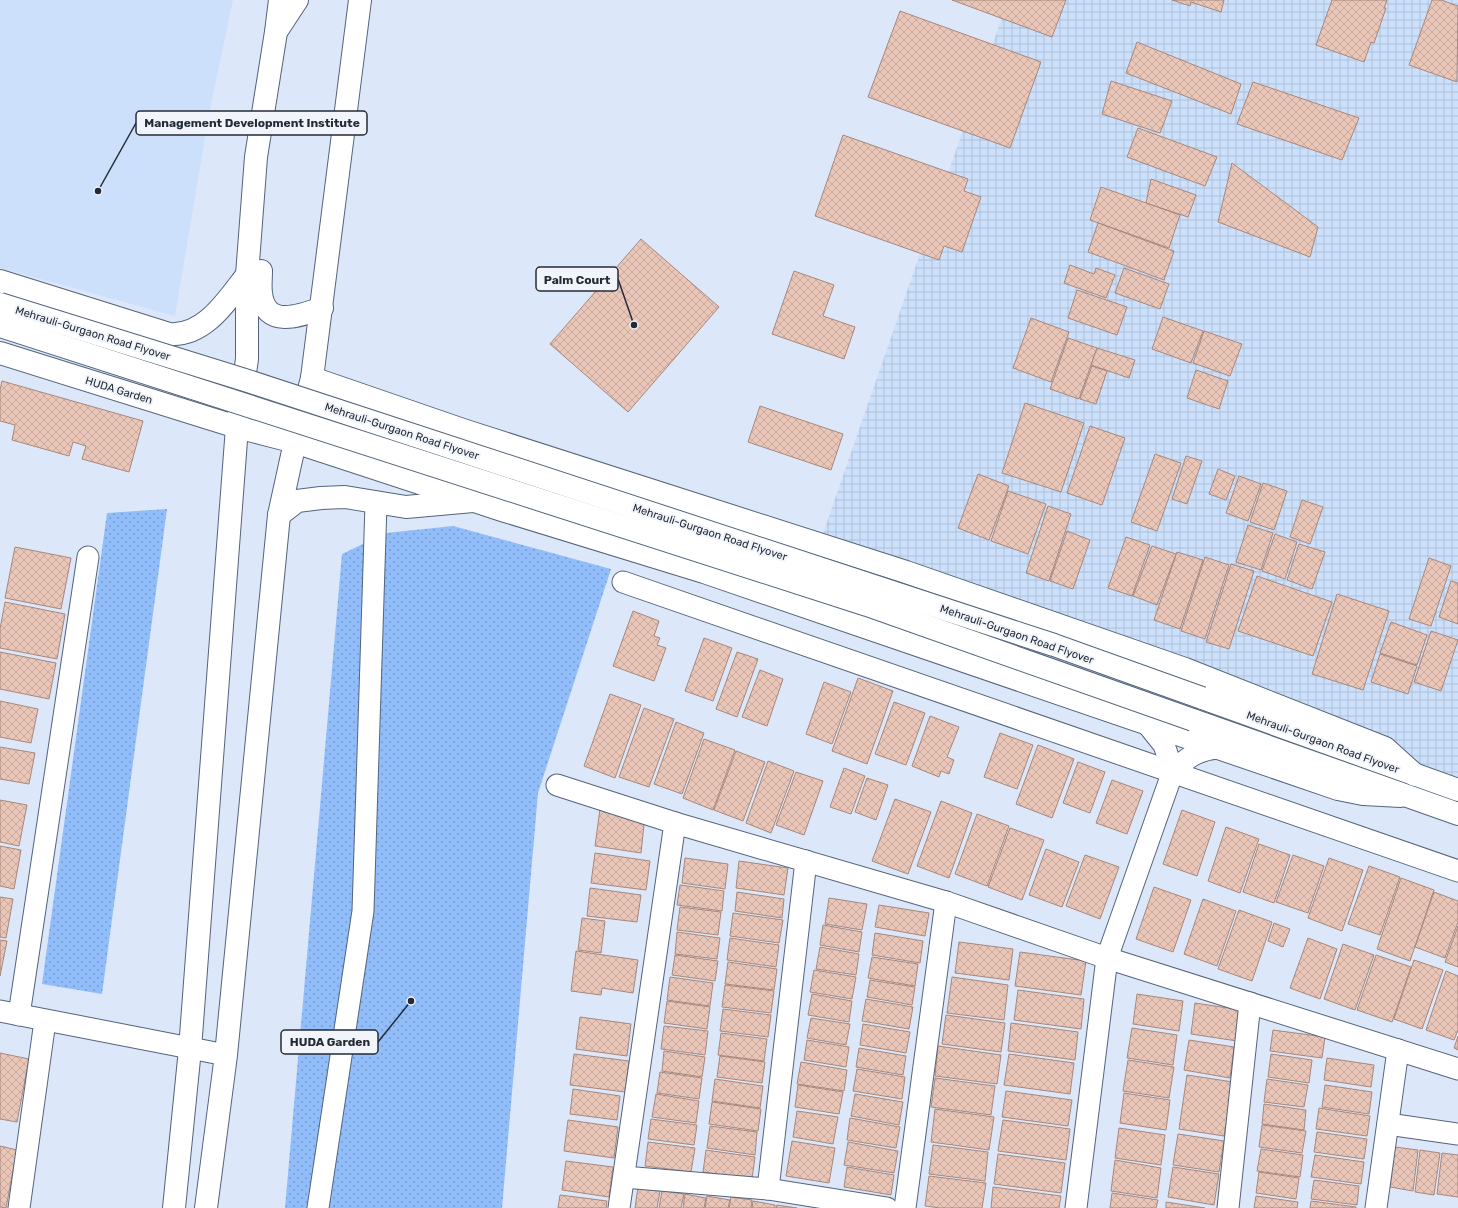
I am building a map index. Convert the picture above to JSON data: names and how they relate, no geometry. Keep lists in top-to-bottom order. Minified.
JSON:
{"streets":{"main road":["Mehrauli-Gurgaon Road Flyover","HUDA Garden"]},"crossings":[["Mehrauli-Gurgaon Road Flyover","HUDA Garden"]],"places":["Management Development Institute","Palm Court","HUDA Garden"]}
